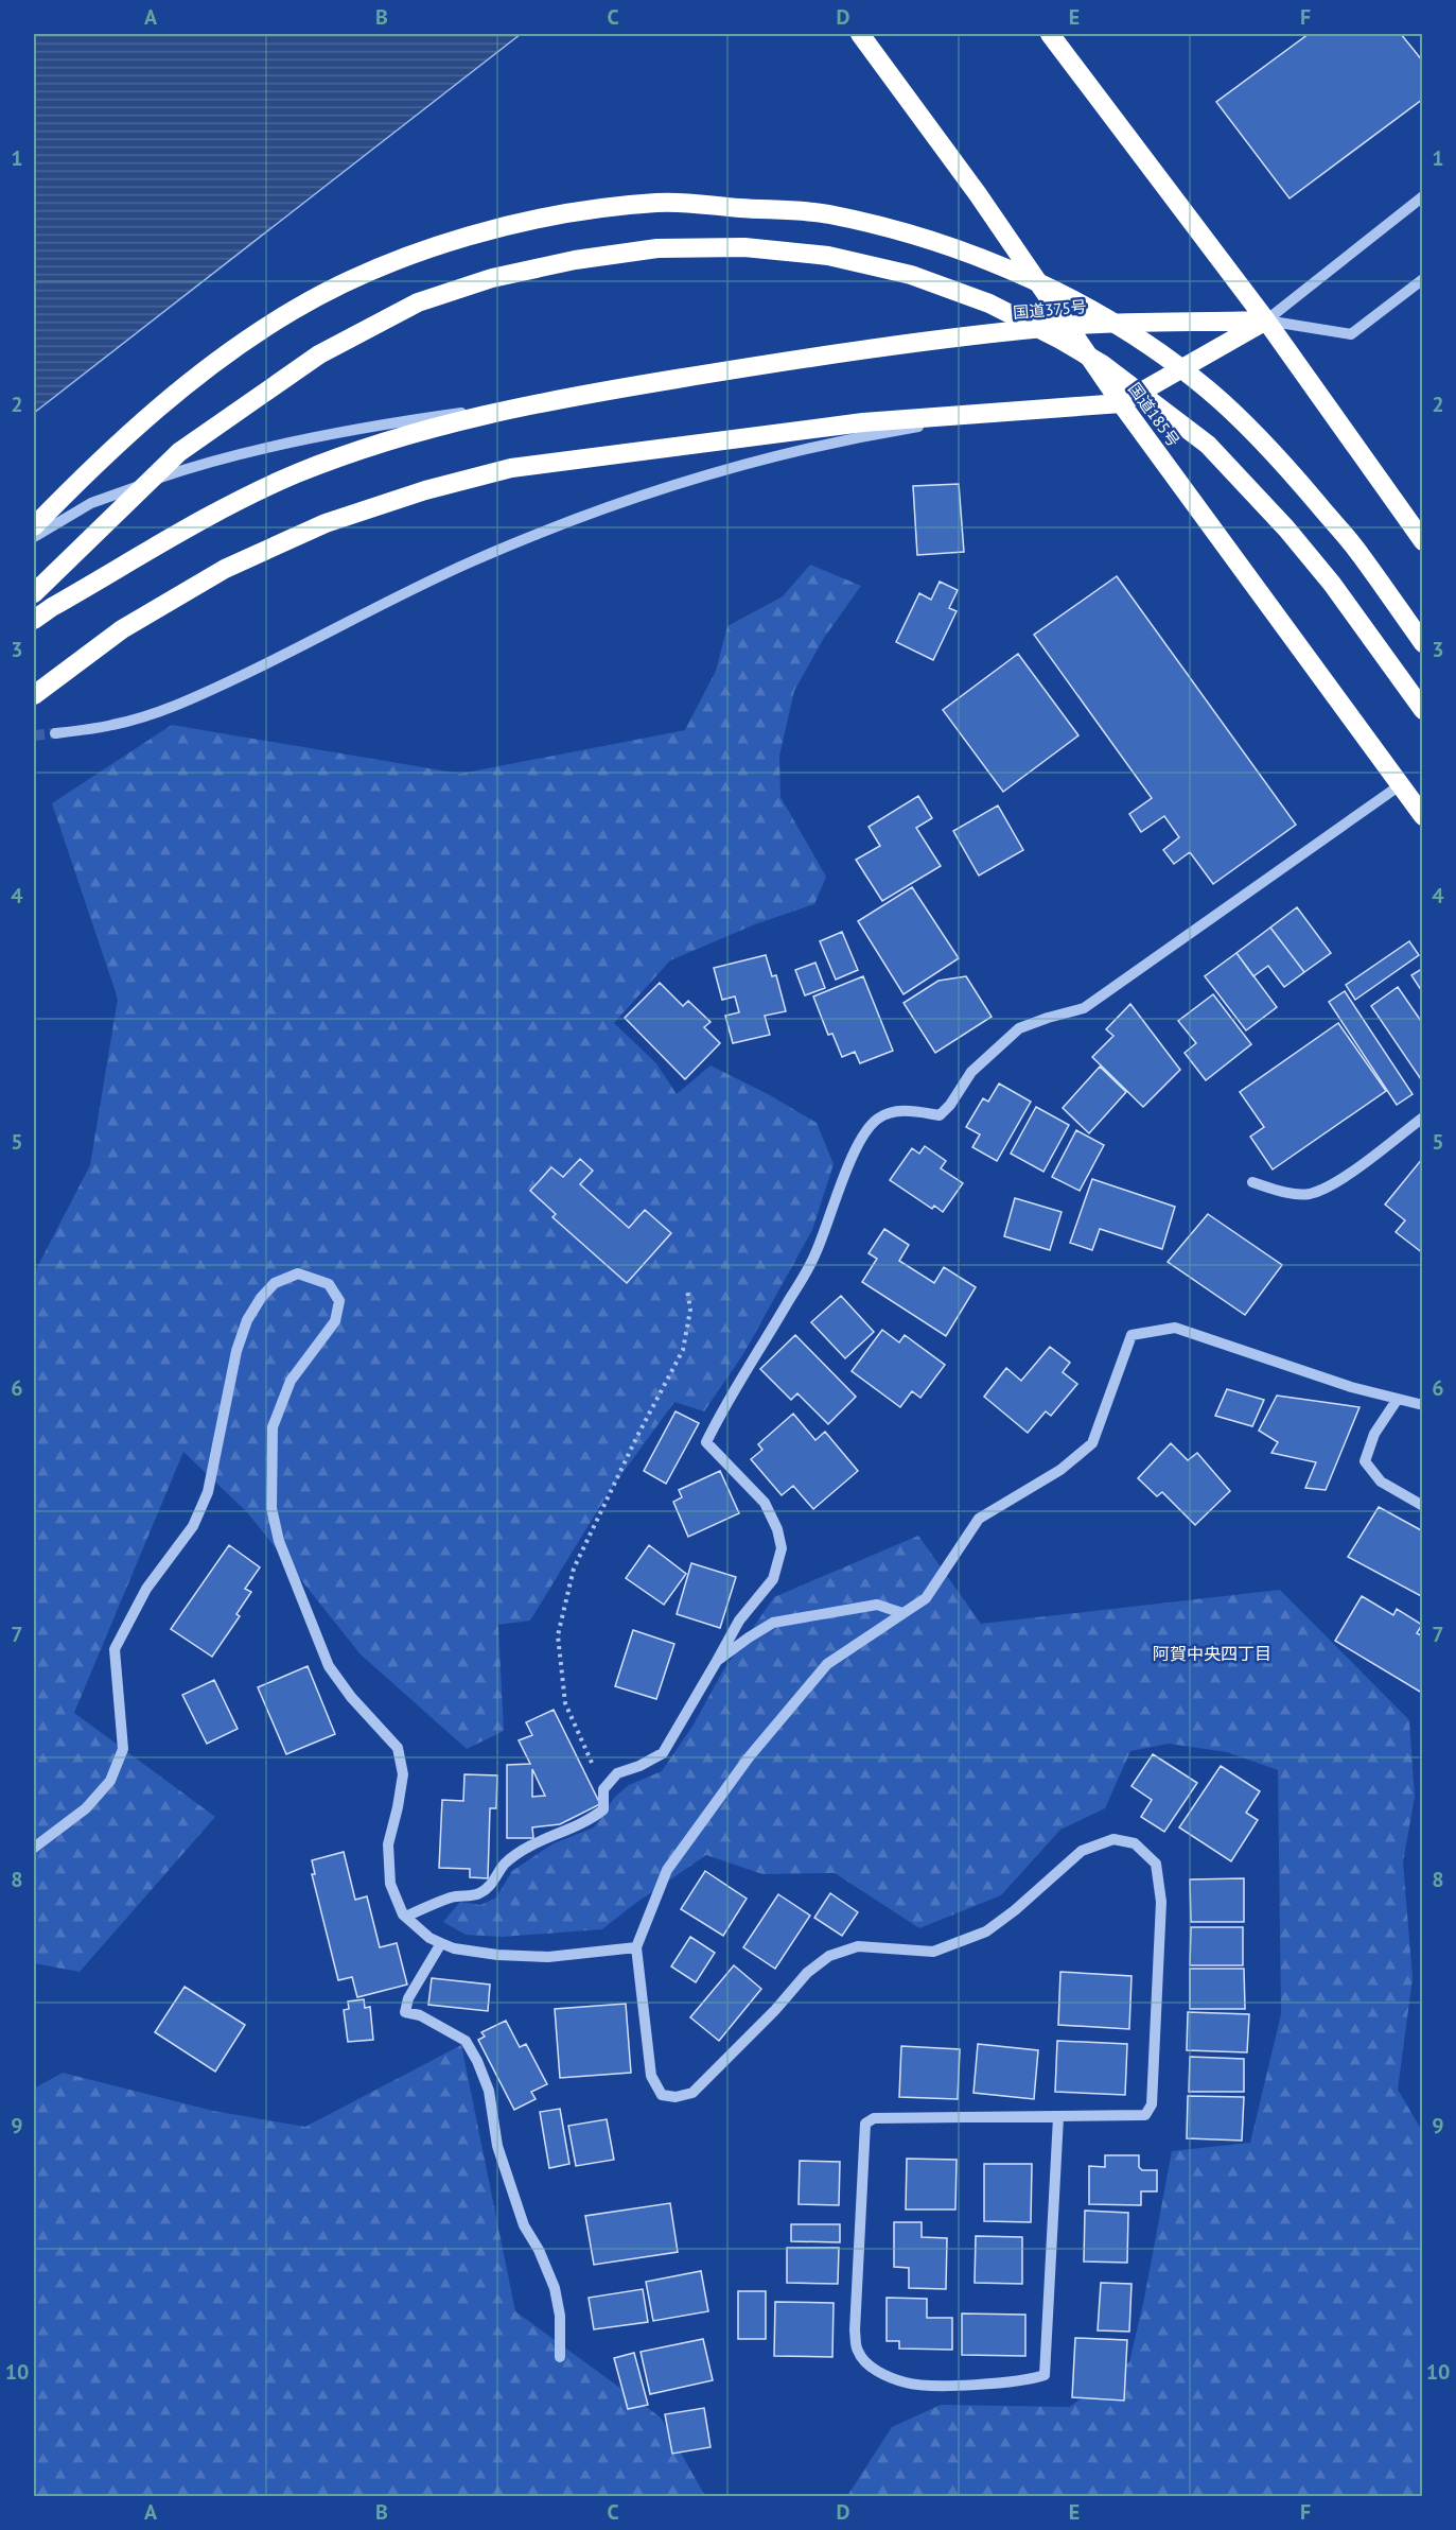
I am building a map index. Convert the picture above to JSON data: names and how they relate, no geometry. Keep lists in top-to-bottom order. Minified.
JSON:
{"streets":{"highway":["国道375号","国道185号"]},"crossings":[["国道375号","国道185号"]],"districts":["阿賀中央四丁目"],"grid":{"columns":["A","B","C","D","E","F"],"rows":["1","2","3","4","5","6","7","8","9","10"]}}
